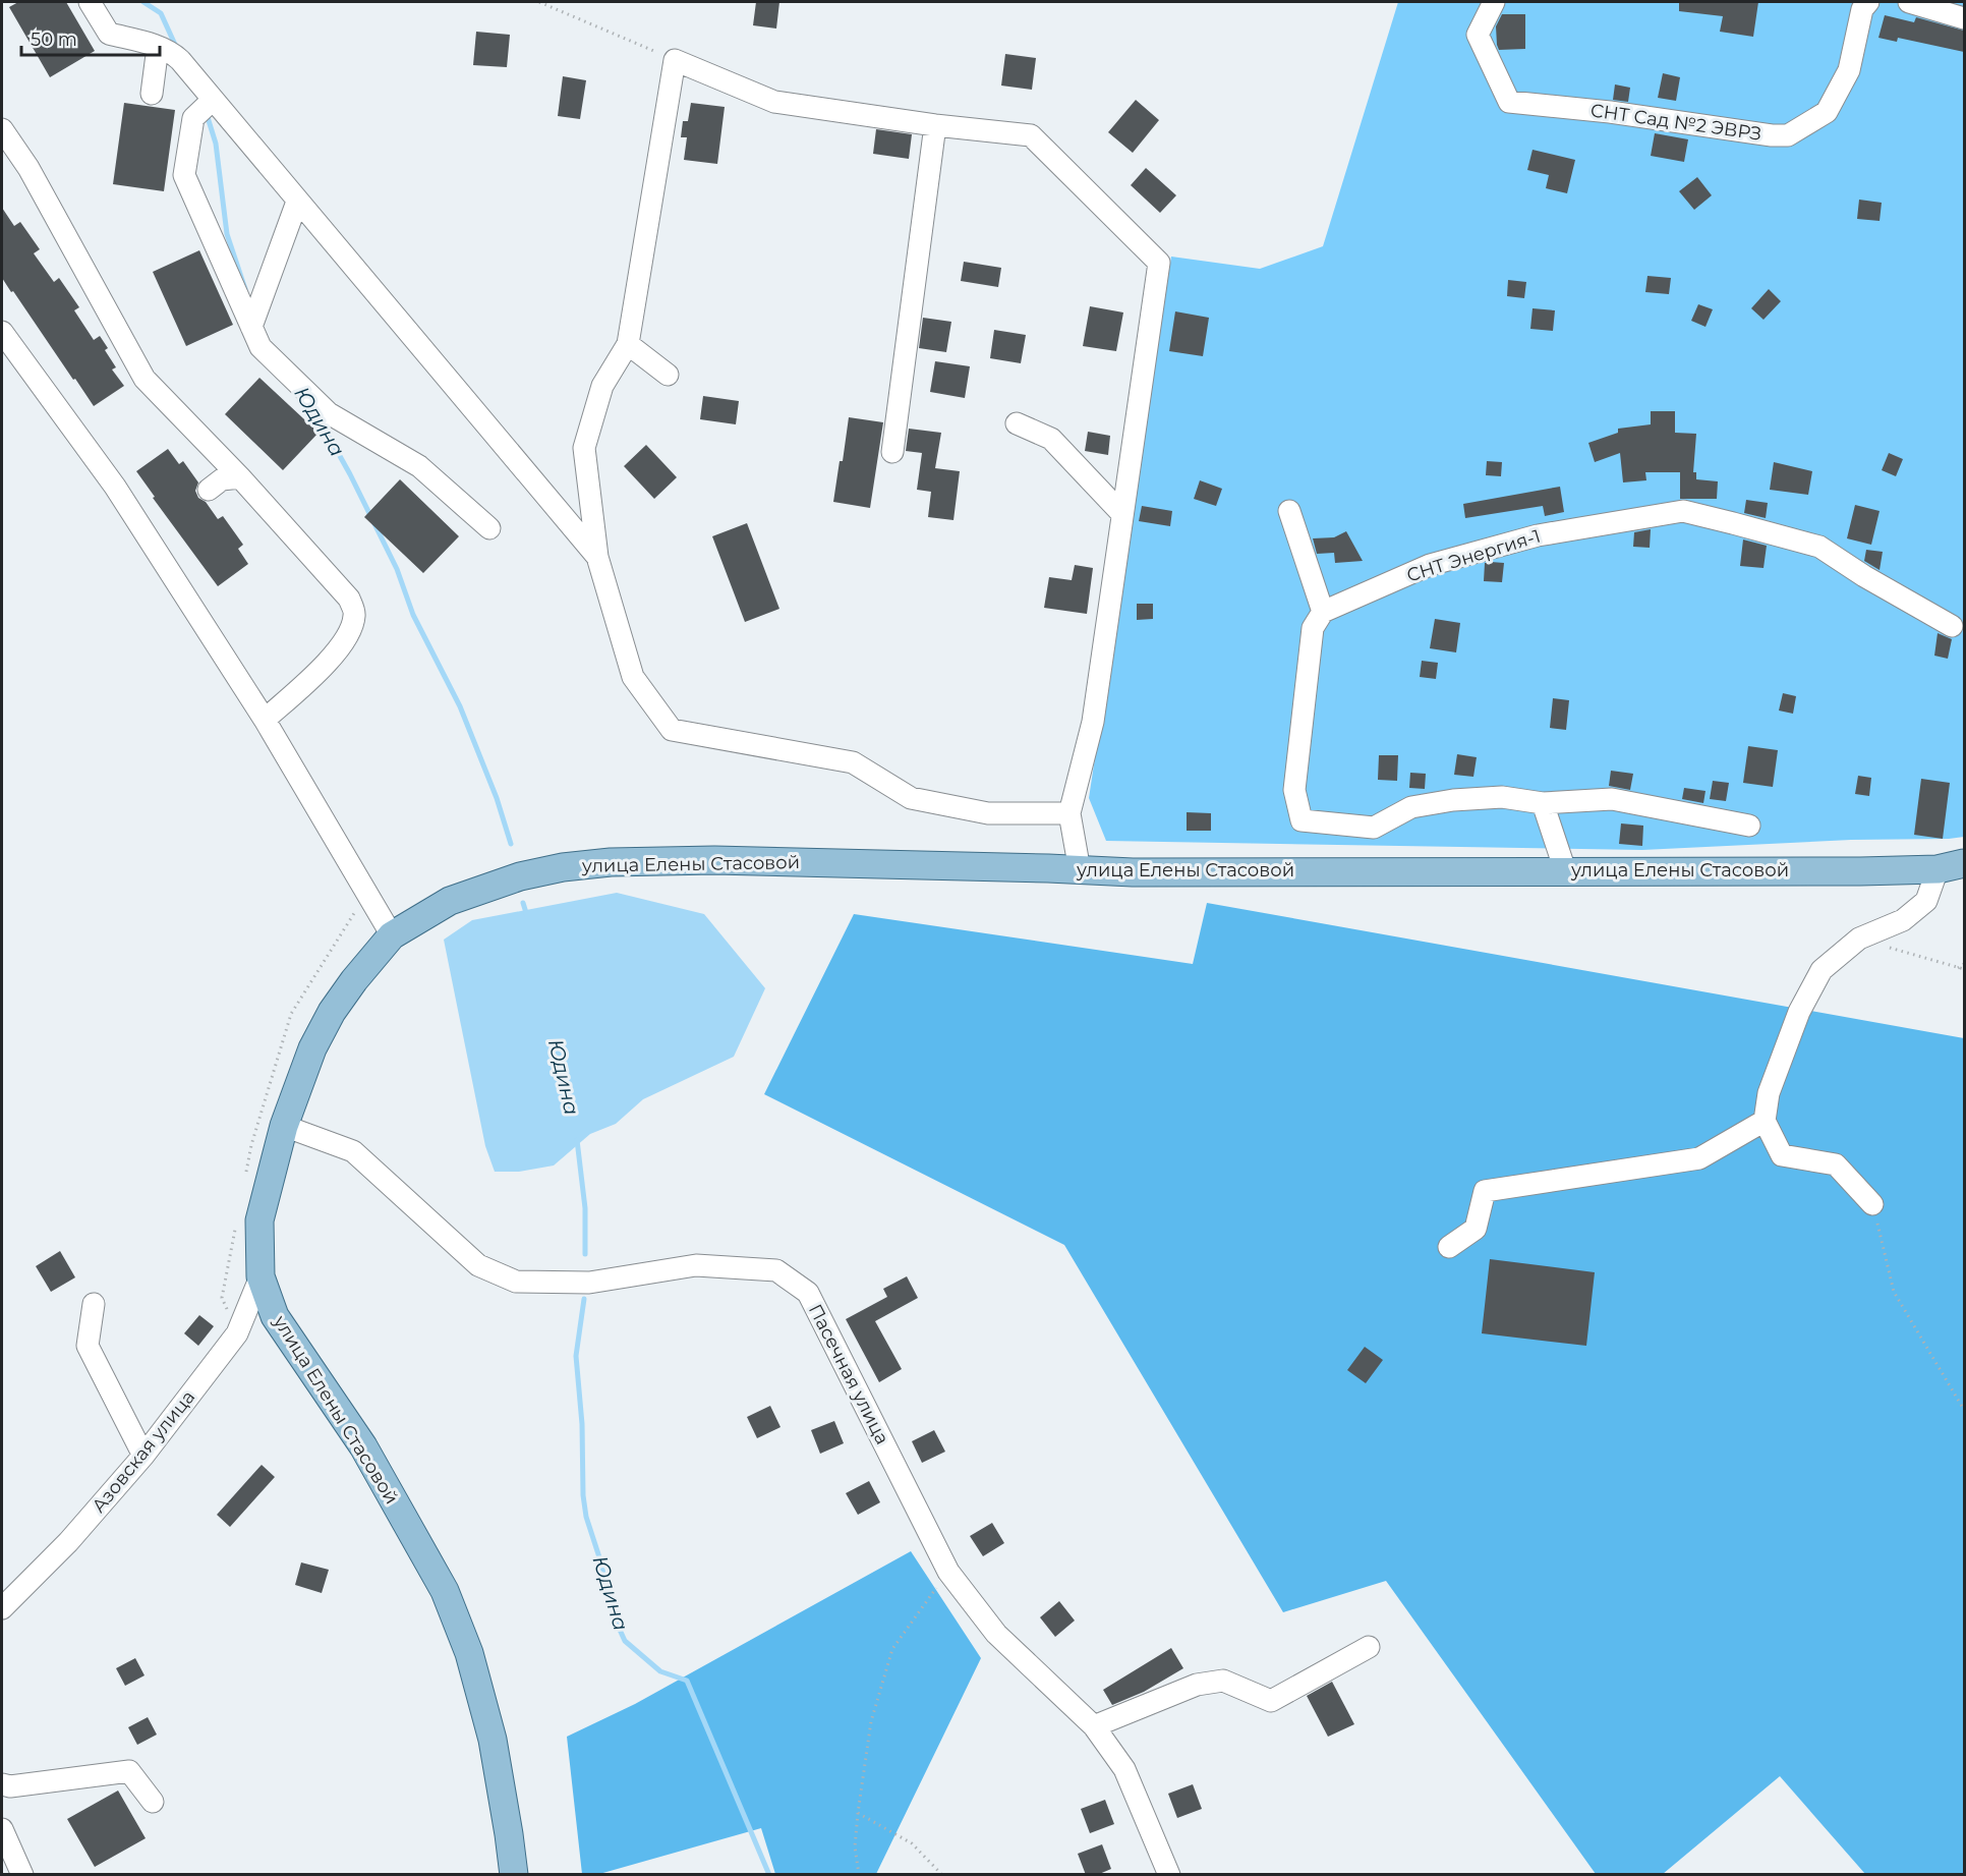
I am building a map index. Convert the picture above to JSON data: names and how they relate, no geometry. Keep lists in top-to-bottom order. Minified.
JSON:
{"streets":{"main road":["улица Елены Стасовой"],"street":["СНТ Сад №2 ЭВРЗ","СНТ Энергия-1","Пасечная улица","Азовская улица"]},"crossings":[["улица Елены Стасовой","Пасечная улица"],["улица Елены Стасовой","Азовская улица"]],"water":["Юдина"],"scale_bar":"50 m"}
